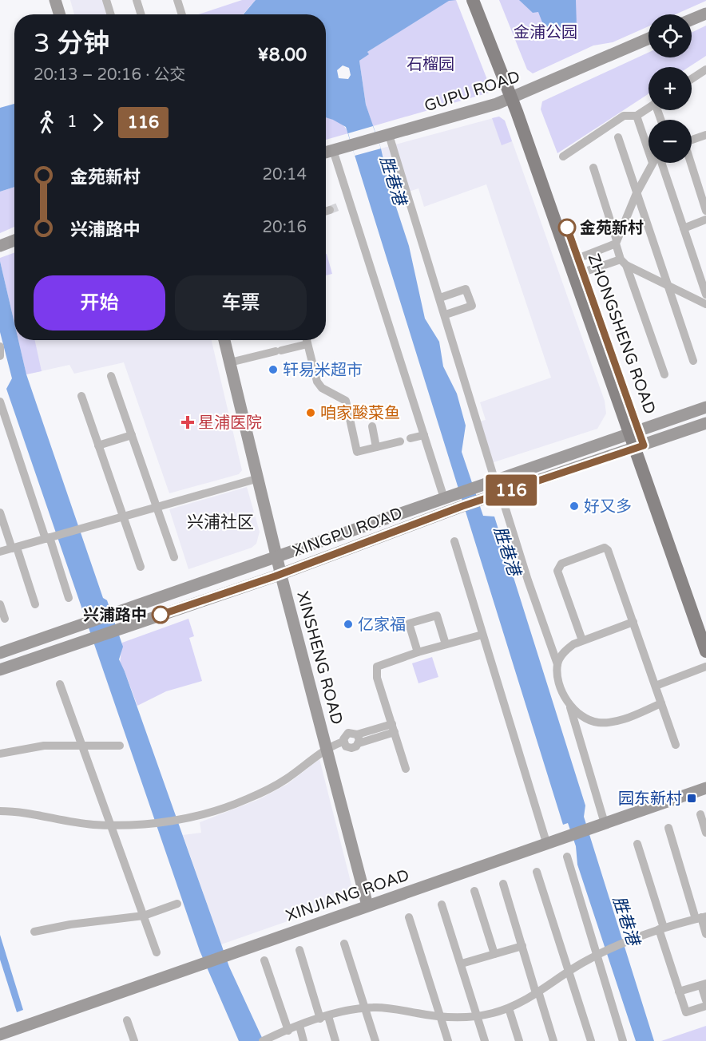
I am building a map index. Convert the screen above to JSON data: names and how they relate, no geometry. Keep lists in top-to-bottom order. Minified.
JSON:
{"streets":{"main road":["ZHONGSHENG ROAD"],"street":["GUPU ROAD","XINGPU ROAD","XINSHENG ROAD","XINJIANG ROAD"]},"crossings":[["GUPU ROAD","ZHONGSHENG ROAD"],["ZHONGSHENG ROAD","XINGPU ROAD"],["XINGPU ROAD","XINSHENG ROAD"],["XINSHENG ROAD","XINJIANG ROAD"]],"districts":["兴浦社区"],"water":["胜巷港"],"parks":["金浦公园","石榴园"],"places":{"other":["金苑新村","轩易米超市","咱家酸菜鱼","好又多","兴浦路中","亿家福"],"health":["星浦医院"],"transit":["园东新村"]},"lines":["bus line 116"],"page":{"on_map":"116","map_buttons":["+","−"],"heading":["3 分钟","20:13 – 20:16 · 公交","¥8.00"],"legs":["1","116"],"list":[{"name":"金苑新村","value":"20:14"},{"name":"兴浦路中","value":"20:16"}],"buttons":["开始","车票"]}}
